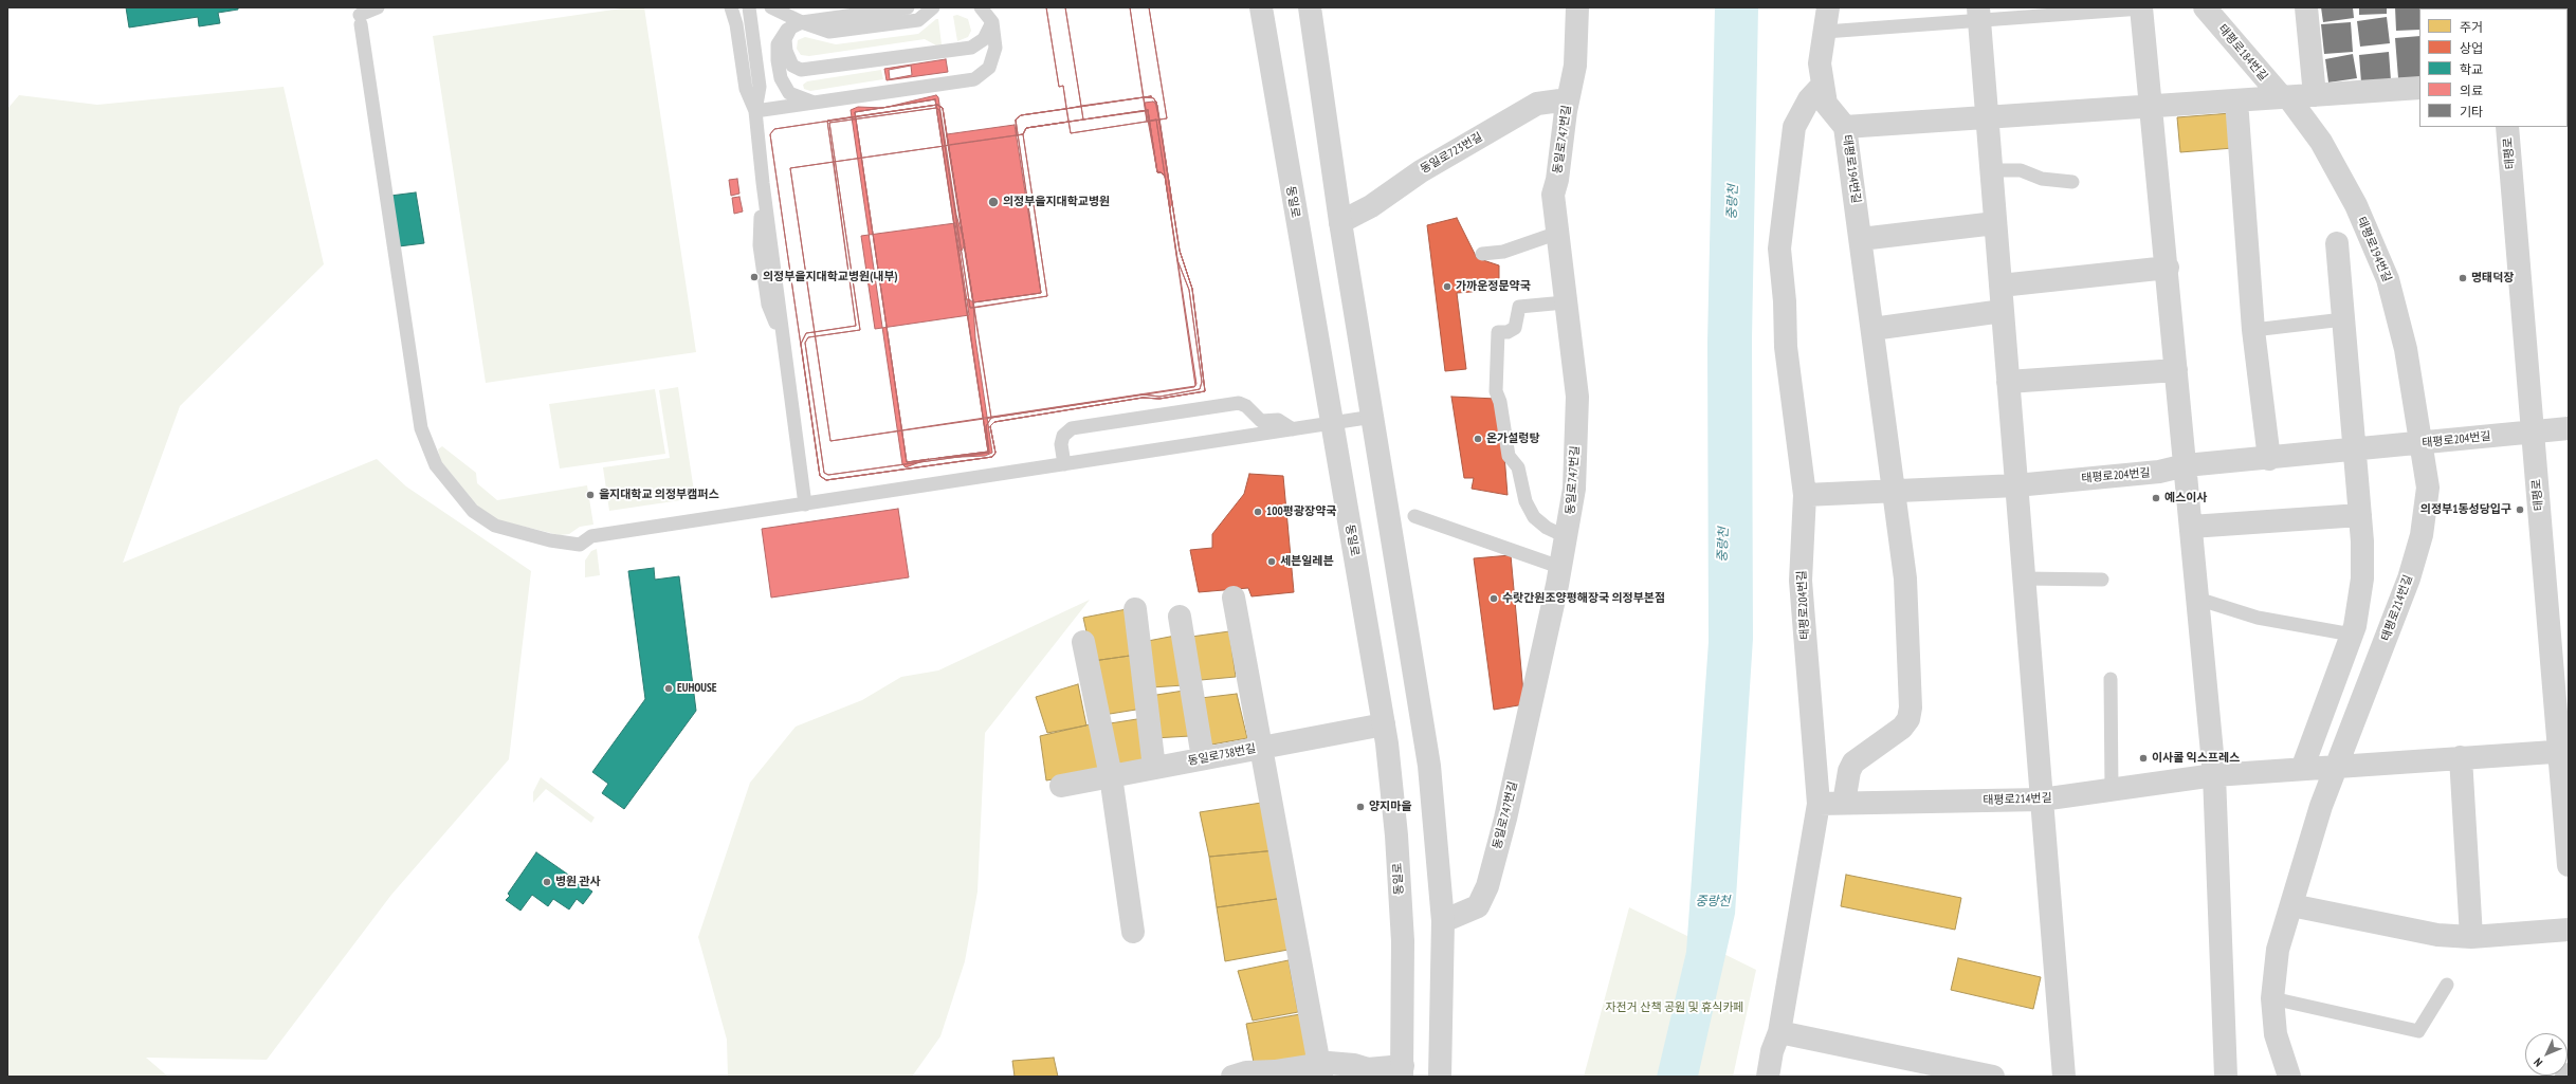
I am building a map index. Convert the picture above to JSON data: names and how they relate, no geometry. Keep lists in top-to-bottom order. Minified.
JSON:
{"streets":{"street":["태평로184번길","동일로747번길","동일로723번길","태평로","태평로194번길","동일로","태평로204번길","태평로214번길","동일로738번길"]},"crossings":[["태평로184번길","태평로194번길"],["동일로747번길","동일로723번길"],["태평로","태평로204번길"],["태평로","태평로214번길"],["태평로194번길","태평로204번길"],["태평로194번길","태평로214번길"],["동일로","동일로738번길"],["태평로204번길","태평로214번길"]],"water":["중랑천"],"parks":["자전거 산책 공원 및 휴식카페"],"places":["의정부을지대학교병원","의정부을지대학교병원(내부)","명태덕장","가까운정문약국","온가설렁탕","을지대학교 의정부캠퍼스","예스이사","의정부1동성당입구","100평광장약국","세븐일레븐","수랏간원조양평해장국 의정부본점","EUHOUSE","이사콜 익스프레스","양지마을","병원 관사"],"legend":["주거","상업","학교","의료","기타"],"north":"bottom left"}
